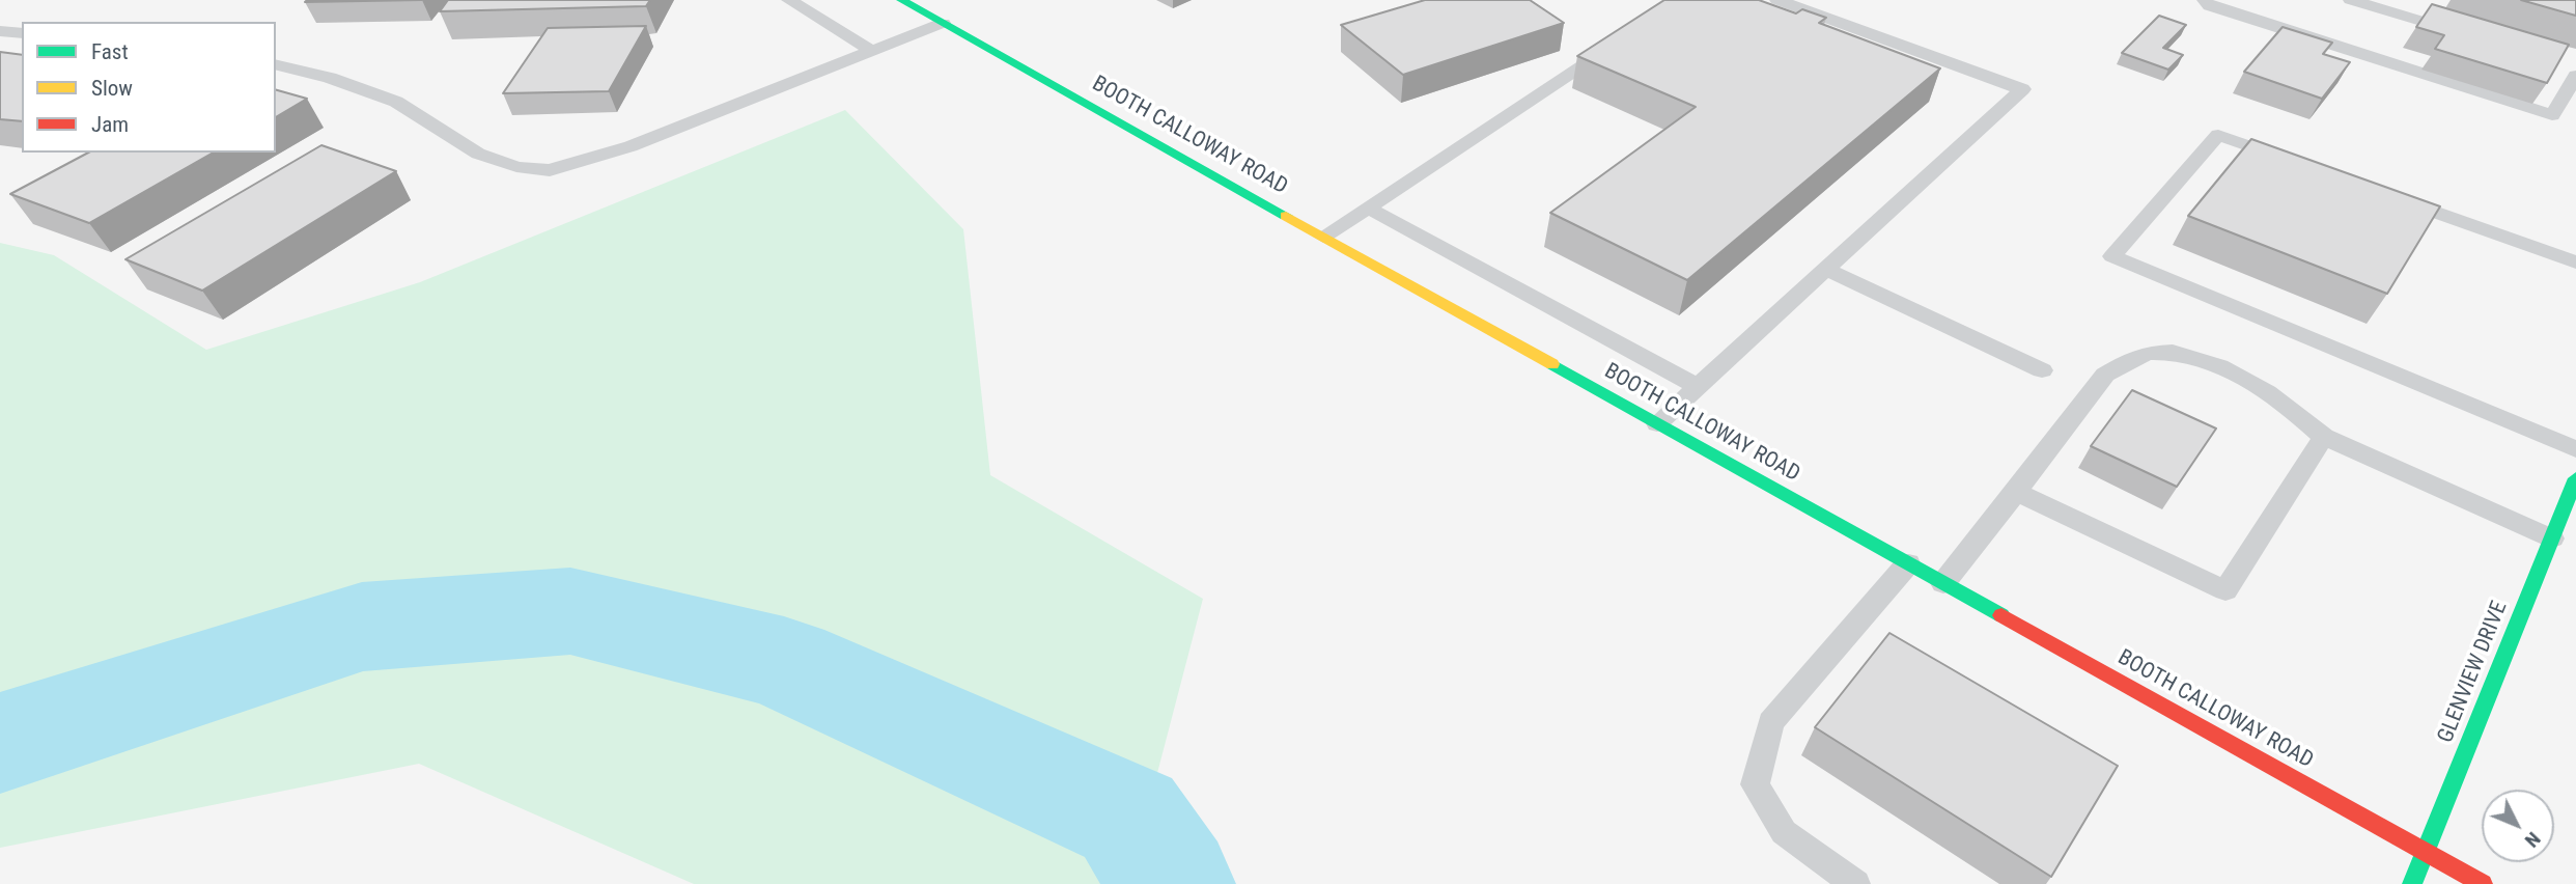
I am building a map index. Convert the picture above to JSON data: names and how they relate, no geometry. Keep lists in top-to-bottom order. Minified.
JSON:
{"streets":{"street":["BOOTH CALLOWAY ROAD","GLENVIEW DRIVE"]},"crossings":[["BOOTH CALLOWAY ROAD","GLENVIEW DRIVE"]],"legend":["Fast","Slow","Jam"],"north":"bottom right"}
